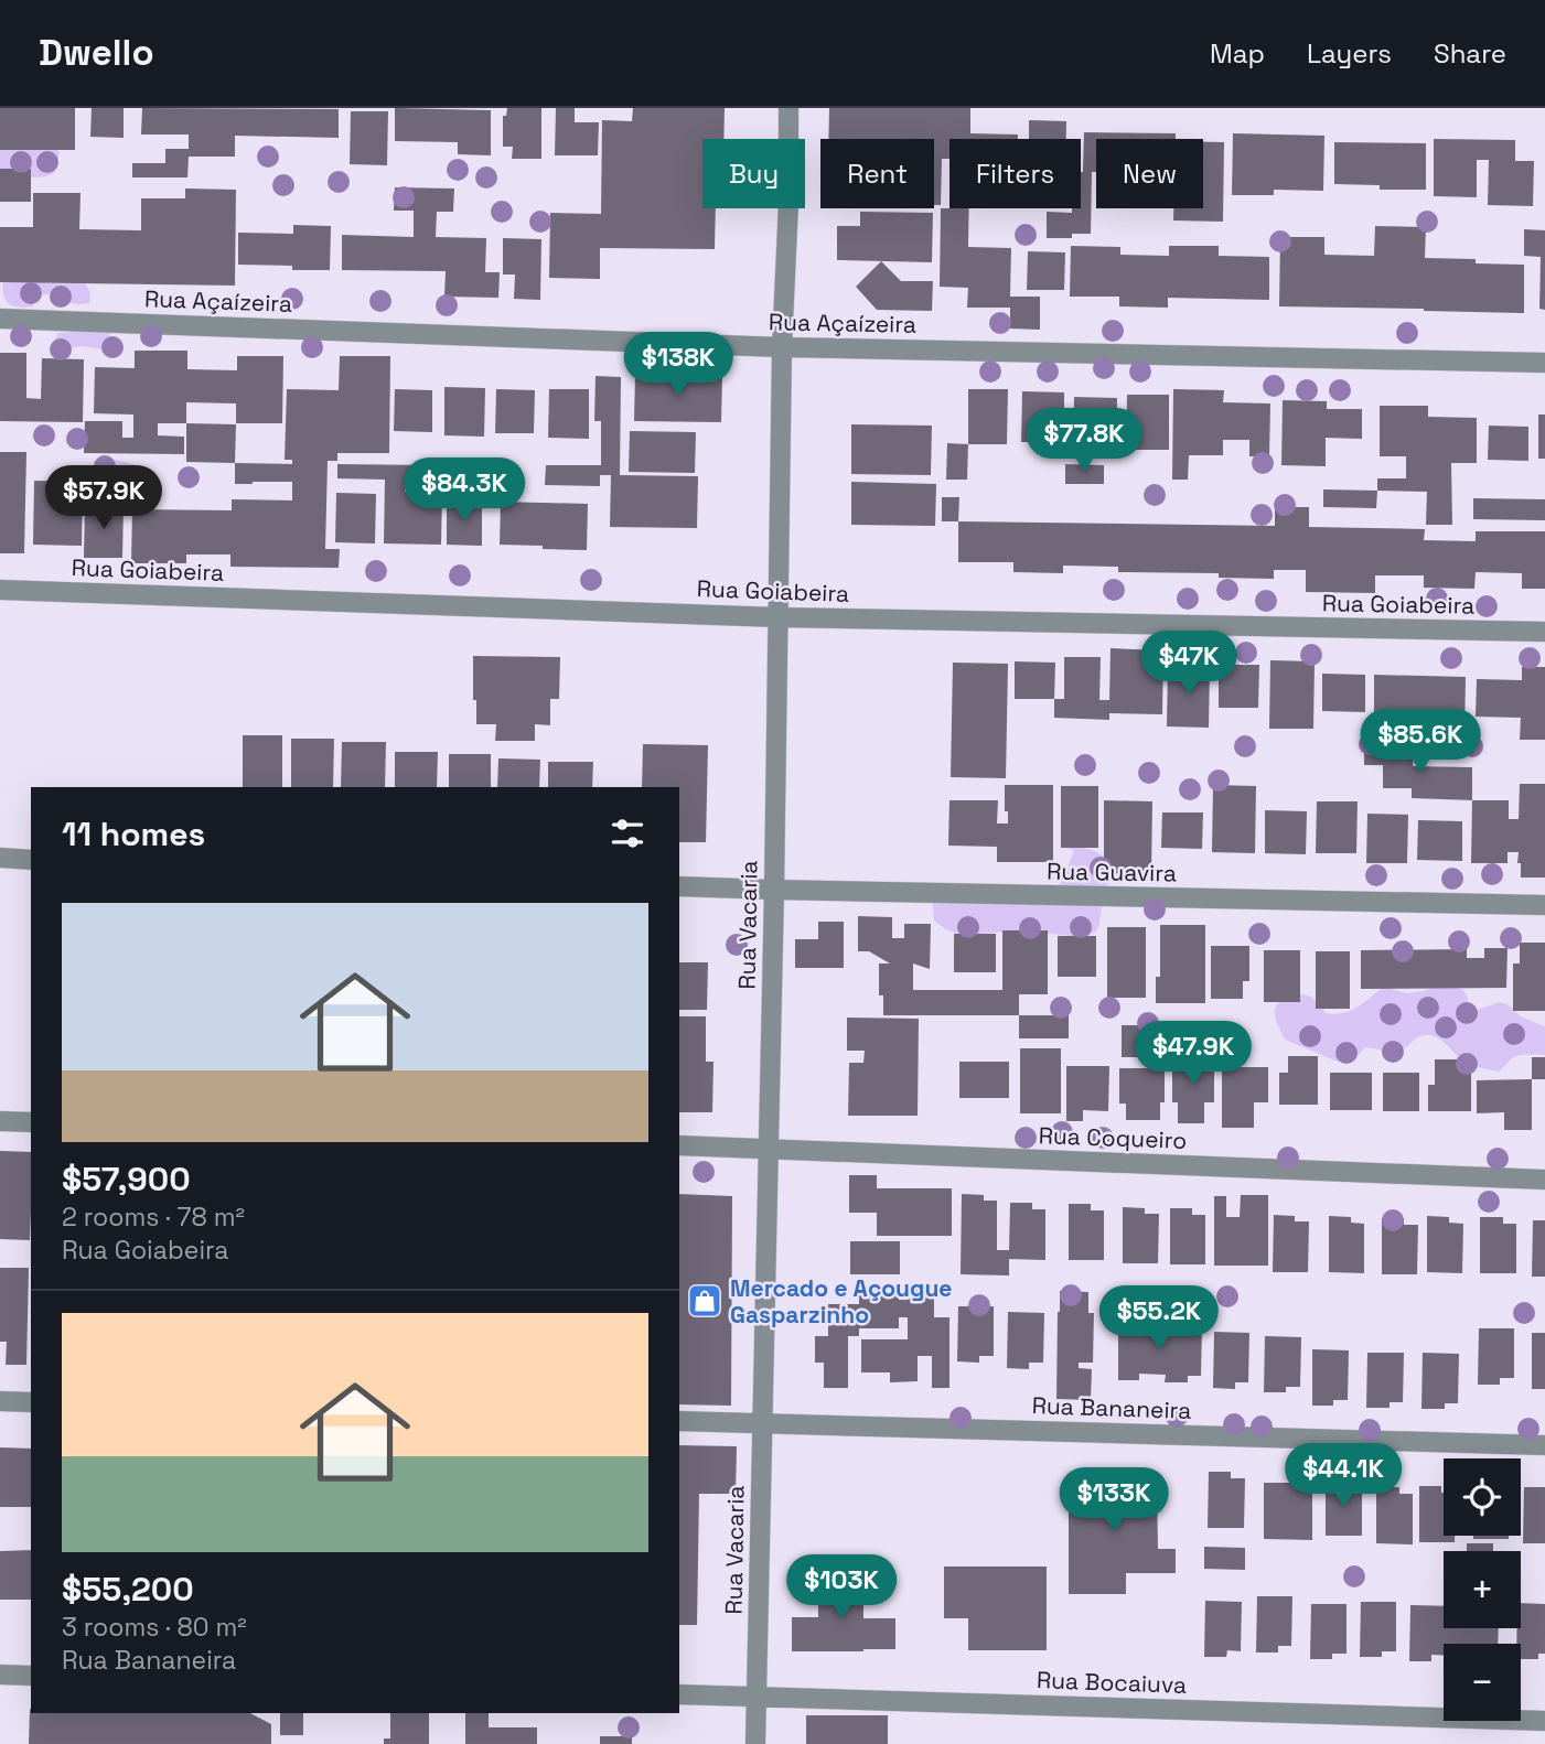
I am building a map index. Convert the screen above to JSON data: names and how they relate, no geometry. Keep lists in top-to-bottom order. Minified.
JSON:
{"streets":{"street":["Rua Açaízeira","Rua Goiabeira","Rua Guavira","Rua Vacaria","Rua Coqueiro","Rua Bananeira","Rua Bocaiuva"]},"crossings":[["Rua Açaízeira","Rua Vacaria"],["Rua Goiabeira","Rua Vacaria"],["Rua Guavira","Rua Vacaria"],["Rua Vacaria","Rua Coqueiro"],["Rua Vacaria","Rua Bananeira"],["Rua Vacaria","Rua Bocaiuva"]],"places":{"shop":["Mercado e Açougue Gasparzinho"]},"page":{"header":"Dwello","nav":["Map","Layers","Share"],"chip":["Buy","Rent","Filters","New"],"price":["$138K","$77.8K","$84.3K","$57.9K","$47K","$85.6K","$47.9K","$55.2K","$44.1K","$133K","$103K"],"heading":"11 homes","list":[{"name":"$57,900","note":"2 rooms · 78 m² · Rua Goiabeira"},{"name":"$55,200","note":"3 rooms · 80 m² · Rua Bananeira"}],"map_buttons":["+","−"]}}
